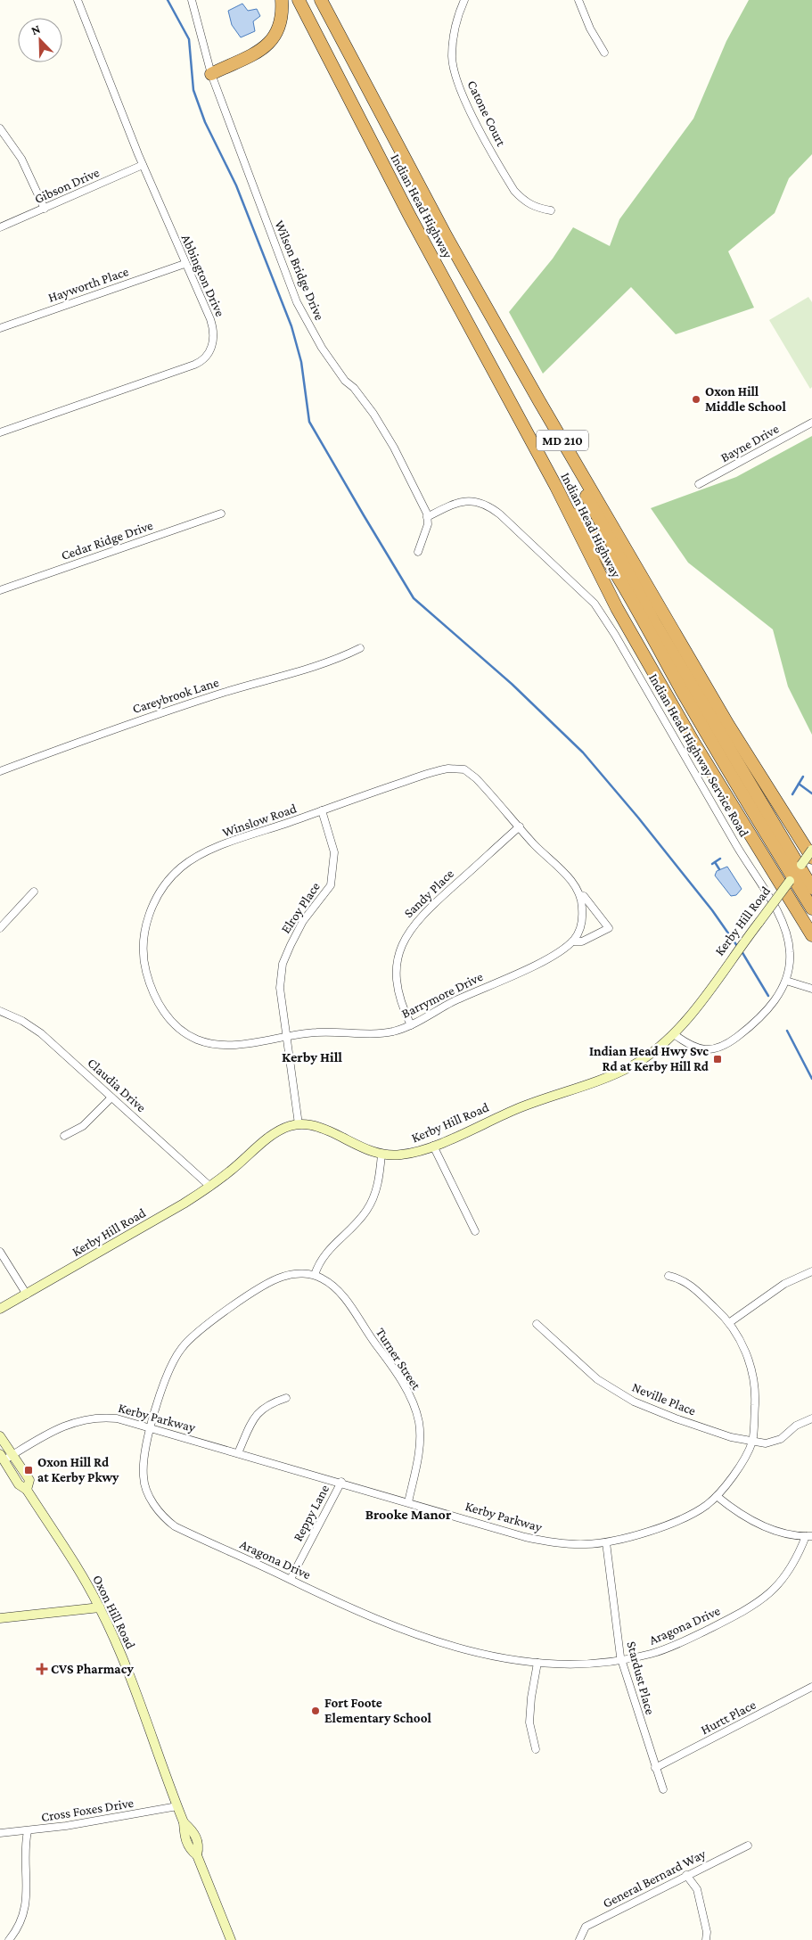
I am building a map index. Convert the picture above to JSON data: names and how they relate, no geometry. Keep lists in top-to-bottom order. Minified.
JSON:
{"streets":{"highway":["Indian Head Highway","MD 210"],"main road":["Kerby Hill Road","Oxon Hill Road"],"street":["Catone Court","Gibson Drive","Wilson Bridge Drive","Abbington Drive","Hayworth Place","Bayne Drive","Cedar Ridge Drive","Careybrook Lane","Indian Head Highway Service Road","Winslow Road","Sandy Place","Elroy Place","Barrymore Drive","Claudia Drive","Turner Street","Neville Place","Kerby Parkway","Reppy Lane","Aragona Drive","Stardust Place","Hurtt Place","Cross Foxes Drive","General Bernard Way"]},"crossings":[["Gibson Drive","Abbington Drive"],["Wilson Bridge Drive","Indian Head Highway Service Road"],["Abbington Drive","Hayworth Place"],["Indian Head Highway Service Road","Kerby Hill Road"],["Winslow Road","Sandy Place"],["Winslow Road","Elroy Place"],["Winslow Road","Barrymore Drive"],["Sandy Place","Barrymore Drive"],["Elroy Place","Kerby Hill Road"],["Elroy Place","Barrymore Drive"],["Kerby Hill Road","Claudia Drive"],["Turner Street","Kerby Parkway"],["Turner Street","Aragona Drive"],["Neville Place","Kerby Parkway"],["Kerby Parkway","Reppy Lane"],["Kerby Parkway","Aragona Drive"],["Kerby Parkway","Oxon Hill Road"],["Kerby Parkway","Stardust Place"],["Reppy Lane","Aragona Drive"],["Aragona Drive","Stardust Place"],["Oxon Hill Road","Cross Foxes Drive"],["Stardust Place","Hurtt Place"]],"districts":["Kerby Hill","Brooke Manor"],"places":{"other":["Oxon Hill Middle School","Fort Foote Elementary School"],"transit":["Indian Head Hwy Svc Rd at Kerby Hill Rd","Oxon Hill Rd at Kerby Pkwy"],"health":["CVS Pharmacy"]},"north":"top left"}
